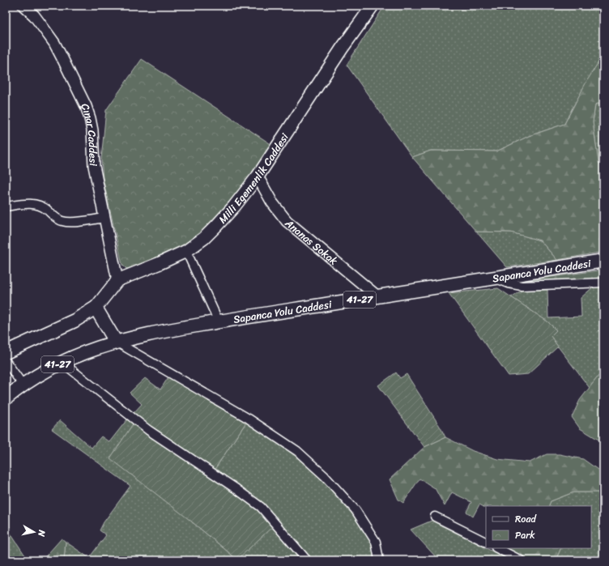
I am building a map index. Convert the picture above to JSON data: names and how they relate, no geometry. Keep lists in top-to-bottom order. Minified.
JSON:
{"streets":{"main road":["Milli Egemenlik Caddesi","Sapanca Yolu Caddesi","41-27"],"street":["Çınar Caddesi","Ananas Sokak"]},"crossings":[["Çınar Caddesi","Milli Egemenlik Caddesi"],["Milli Egemenlik Caddesi","Ananas Sokak"],["Ananas Sokak","Sapanca Yolu Caddesi"],["Sapanca Yolu Caddesi","41-27"]],"legend":["Road","Park"],"north":"right"}
